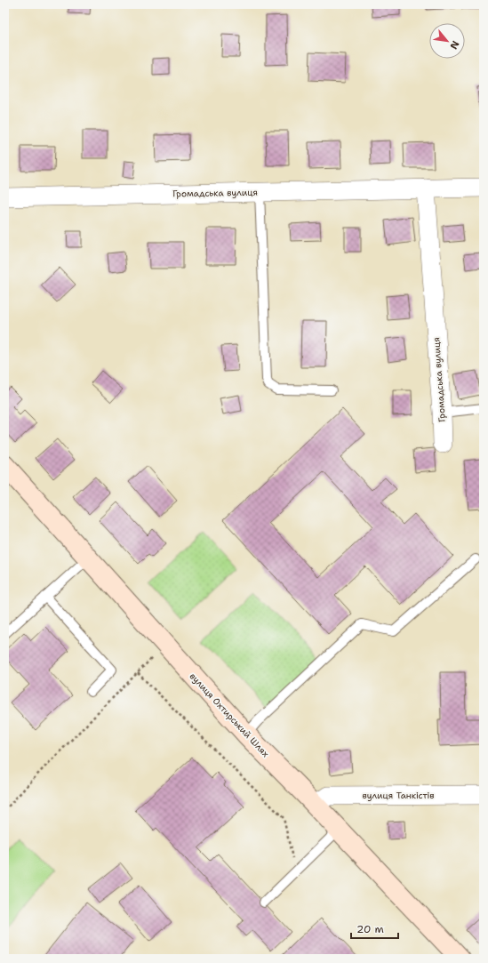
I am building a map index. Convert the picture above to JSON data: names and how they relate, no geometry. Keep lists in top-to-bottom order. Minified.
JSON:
{"streets":{"main road":["вулиця Охтирський Шлях"],"street":["Громадська вулиця","вулиця Танкістів"]},"crossings":[["вулиця Охтирський Шлях","вулиця Танкістів"]],"scale_bar":"20 m","north":"bottom right"}
